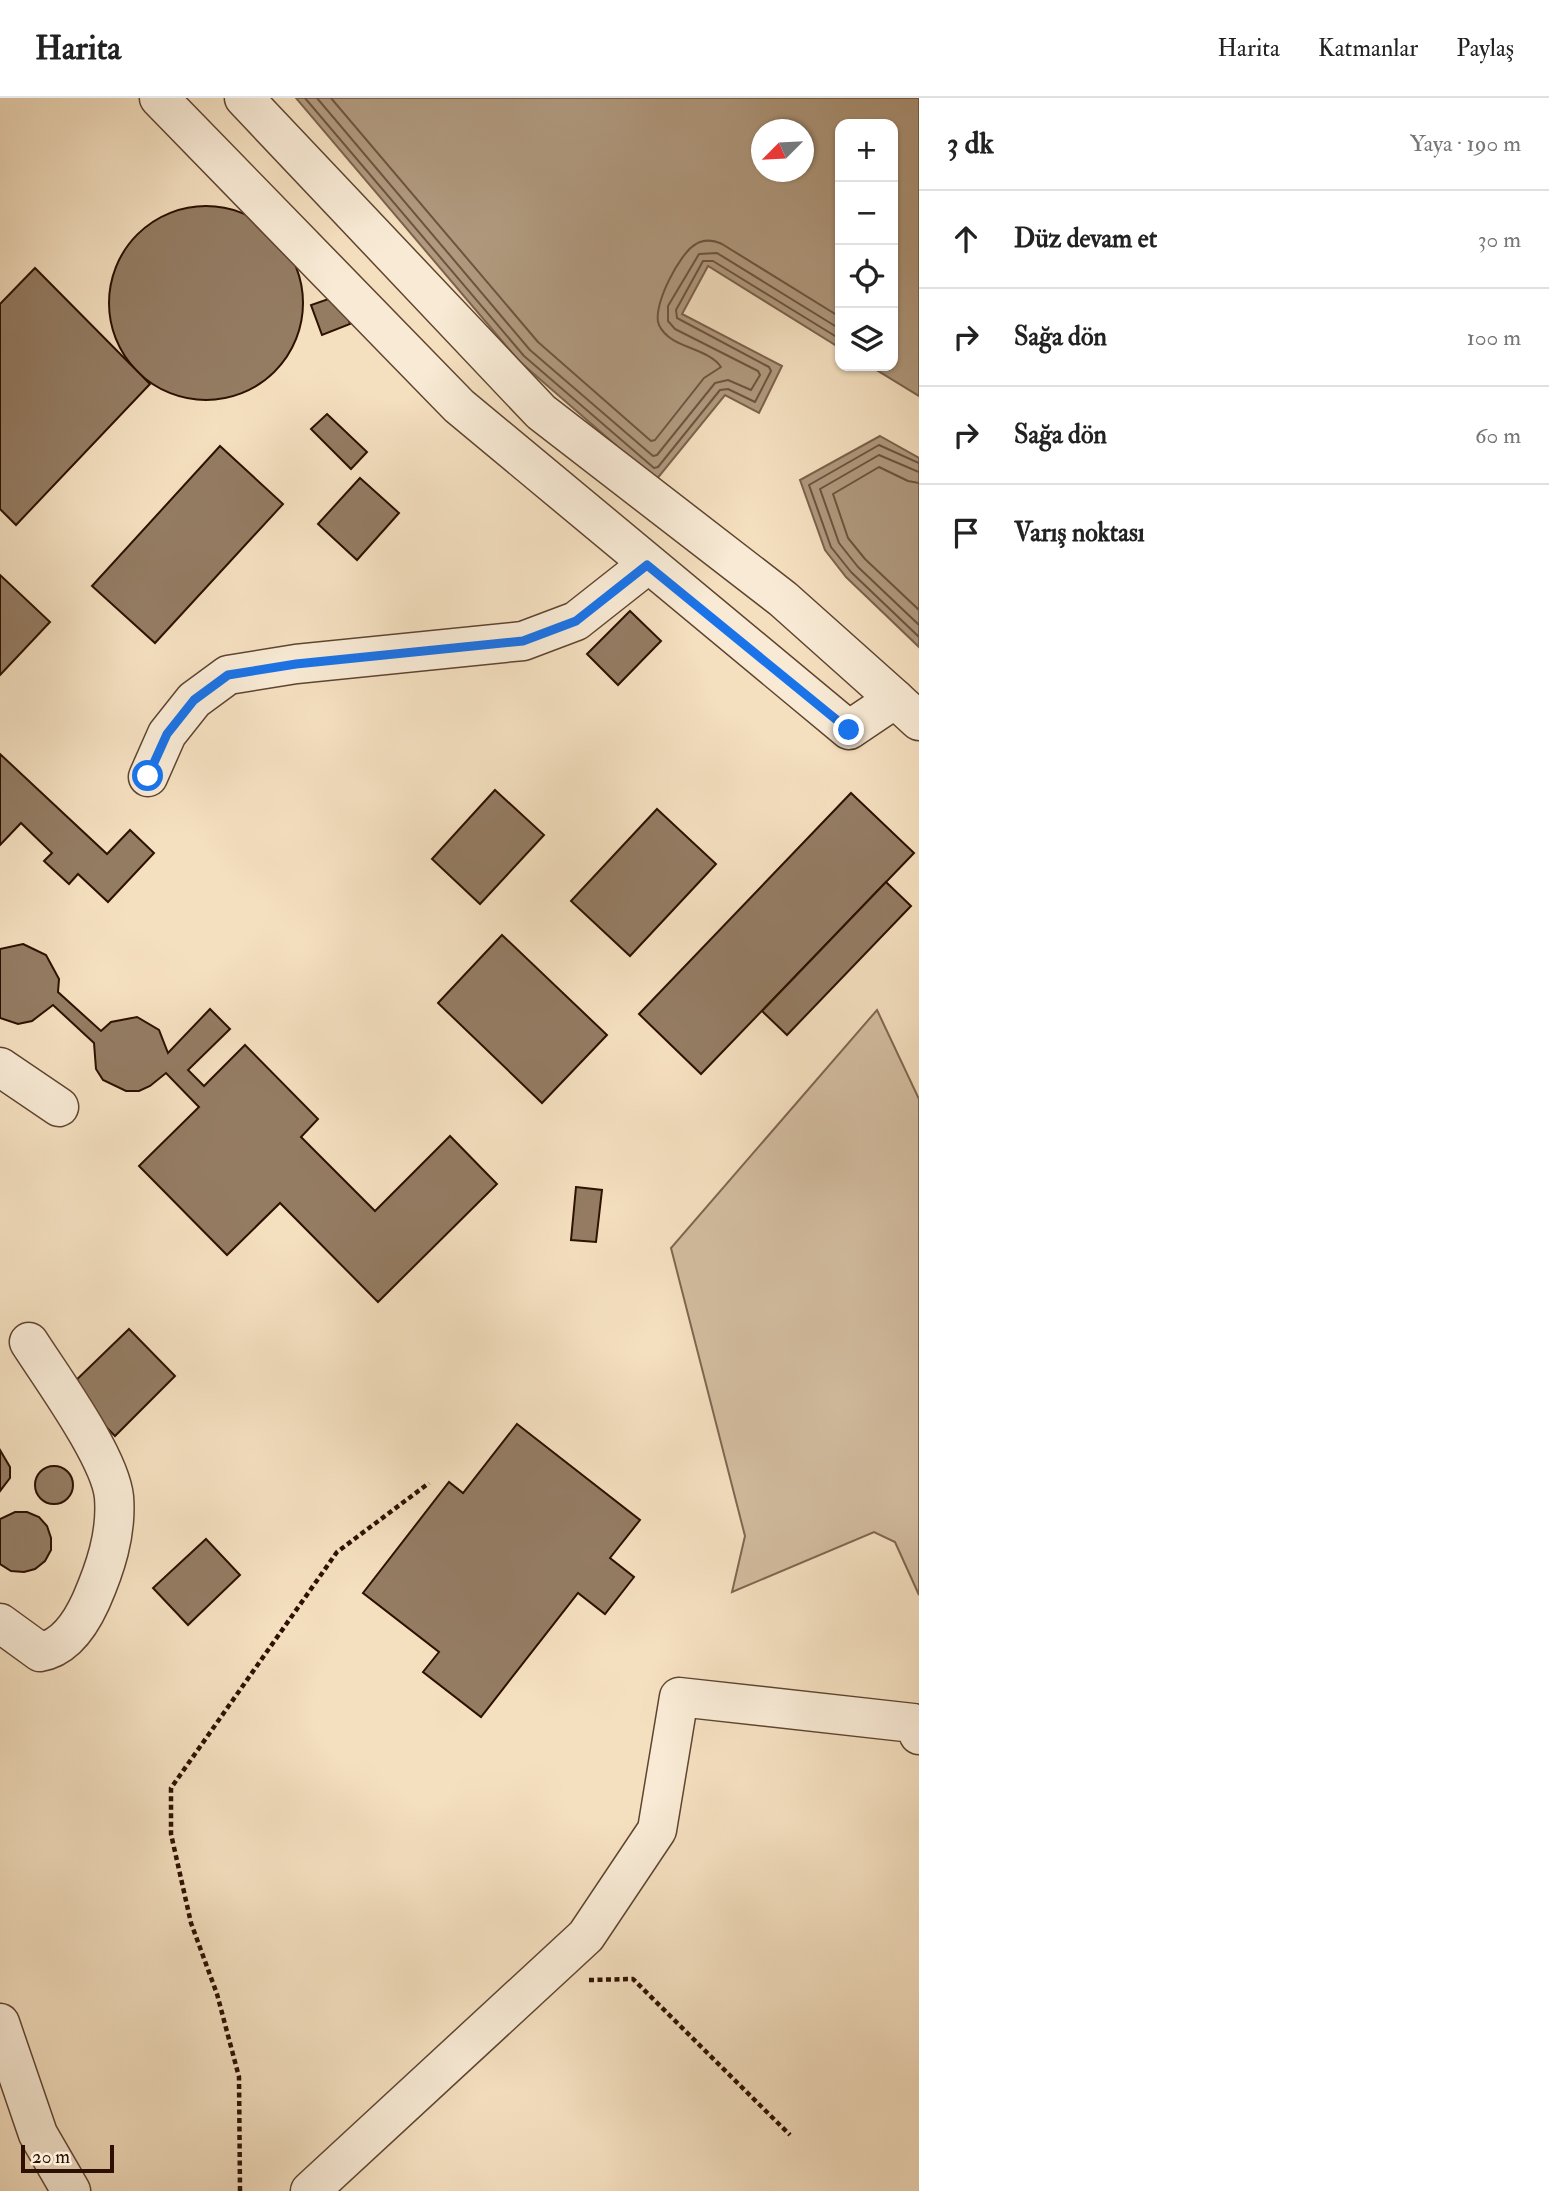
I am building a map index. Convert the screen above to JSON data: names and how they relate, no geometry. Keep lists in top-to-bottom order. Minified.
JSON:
{"scale_bar":"20 m","north":"bottom left","page":{"header":"Harita","nav":["Harita","Katmanlar","Paylaş"],"heading":["3 dk","Yaya · 190 m"],"map_buttons":["+","−"],"list":[["Düz devam et","30 m"],["Sağa dön","100 m"],["Sağa dön","60 m"],"Varış noktası"],"scale":"20 m"}}
